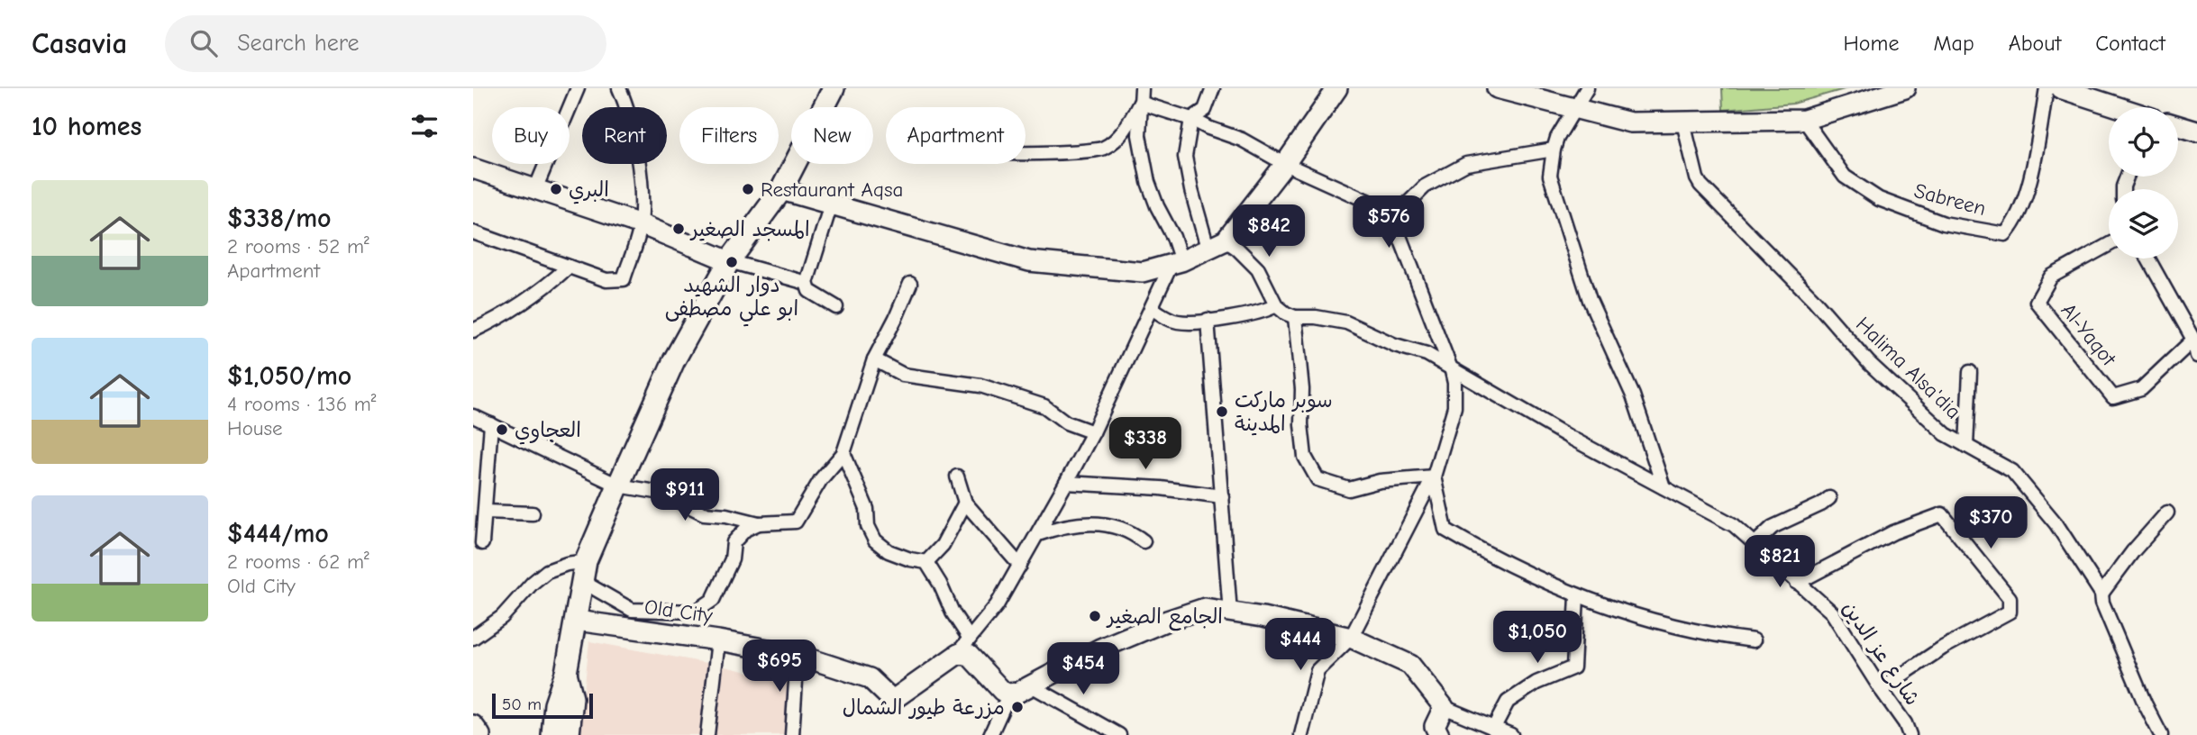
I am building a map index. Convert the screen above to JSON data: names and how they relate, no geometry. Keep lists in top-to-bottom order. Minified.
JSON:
{"streets":{"street":["Sabreen","Al-Yaqot","Halima Alsa'dia","Old City","شارع عز الدين"]},"places":["البري","Restaurant Aqsa","المسجد الصغير","دوار الشهيد ابو علي مصطفى","سوبر ماركت المدينة","العجاوي","الجامع الصغير","مزرعة طيور الشمال"],"scale_bar":"50 m","page":{"header":"Casavia","search":"Search here","nav":["Home","Map","About","Contact"],"heading":"10 homes","chip":["Buy","Rent","Filters","New","Apartment"],"list":[{"name":"$338/mo","note":"2 rooms · 52 m² · Apartment"},{"name":"$1,050/mo","note":"4 rooms · 136 m² · House"},{"name":"$444/mo","note":"2 rooms · 62 m² · Old City"}],"price":["$576","$842","$338","$911","$370","$821","$1,050","$444","$695","$454"],"scale":"50 m"}}
